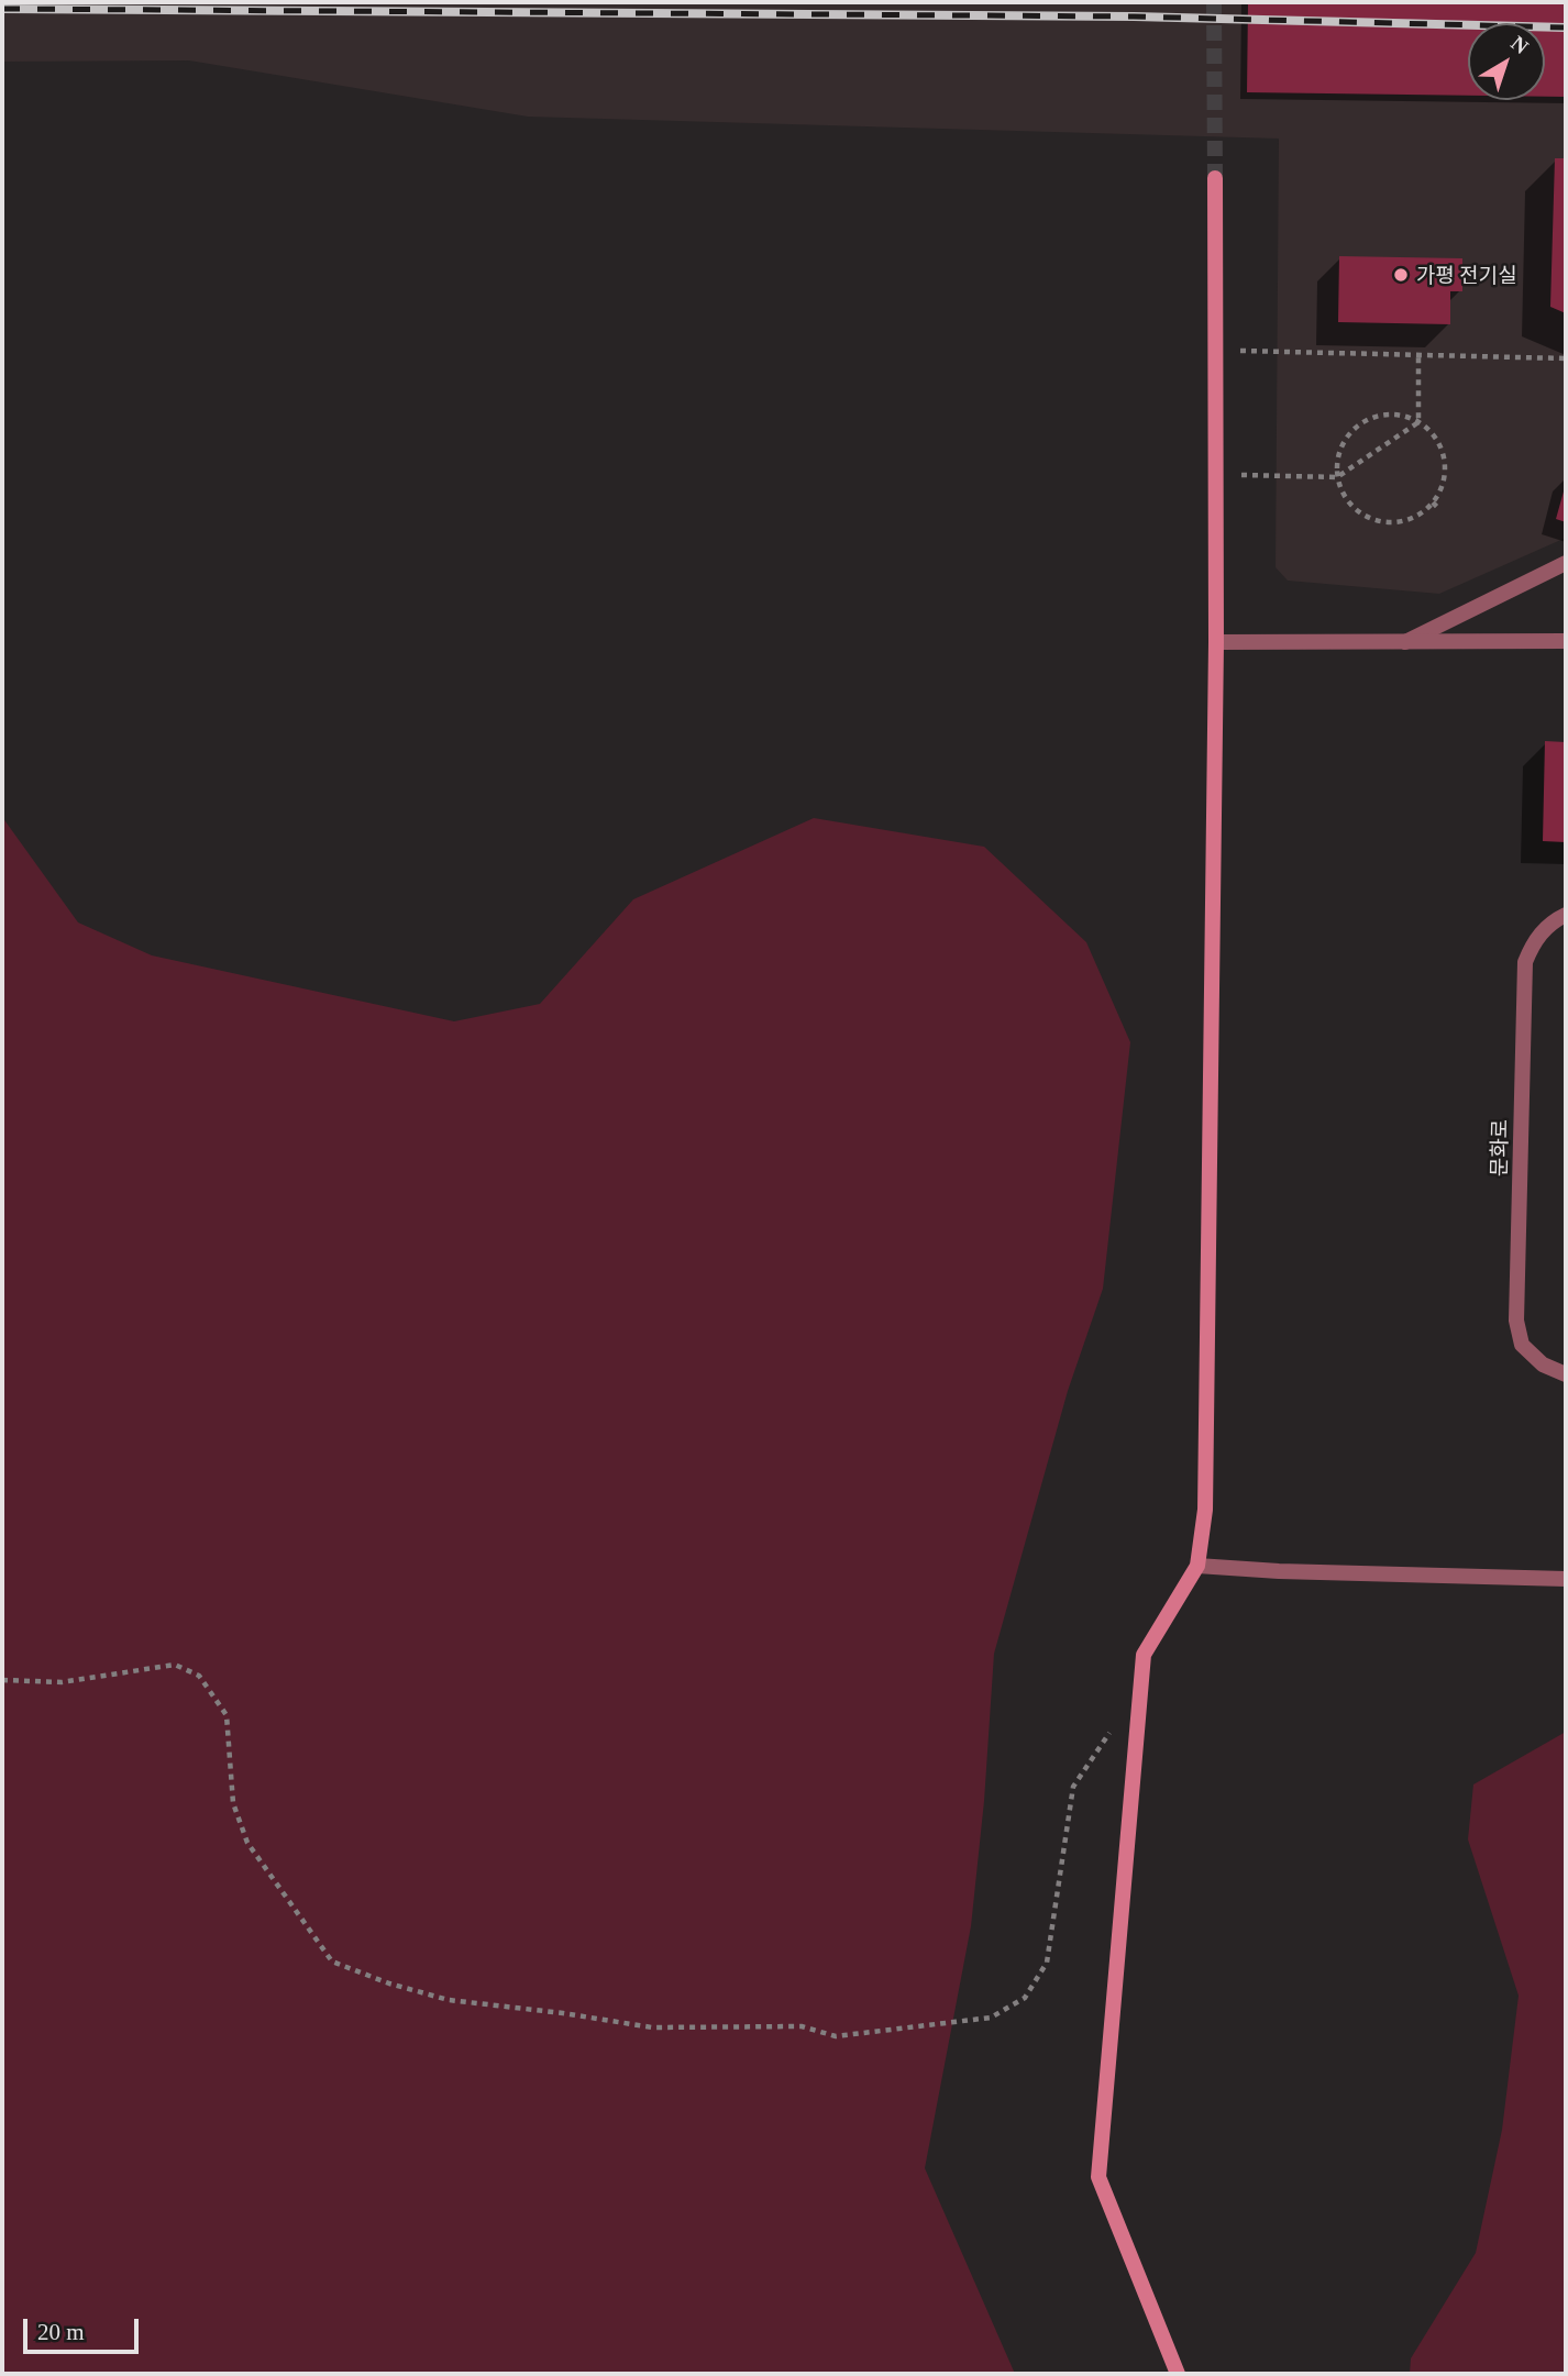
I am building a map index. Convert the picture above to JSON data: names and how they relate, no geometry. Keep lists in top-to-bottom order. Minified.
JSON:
{"streets":{"street":["문화로"]},"places":["가평 전기실"],"scale_bar":"20 m","north":"top right"}
